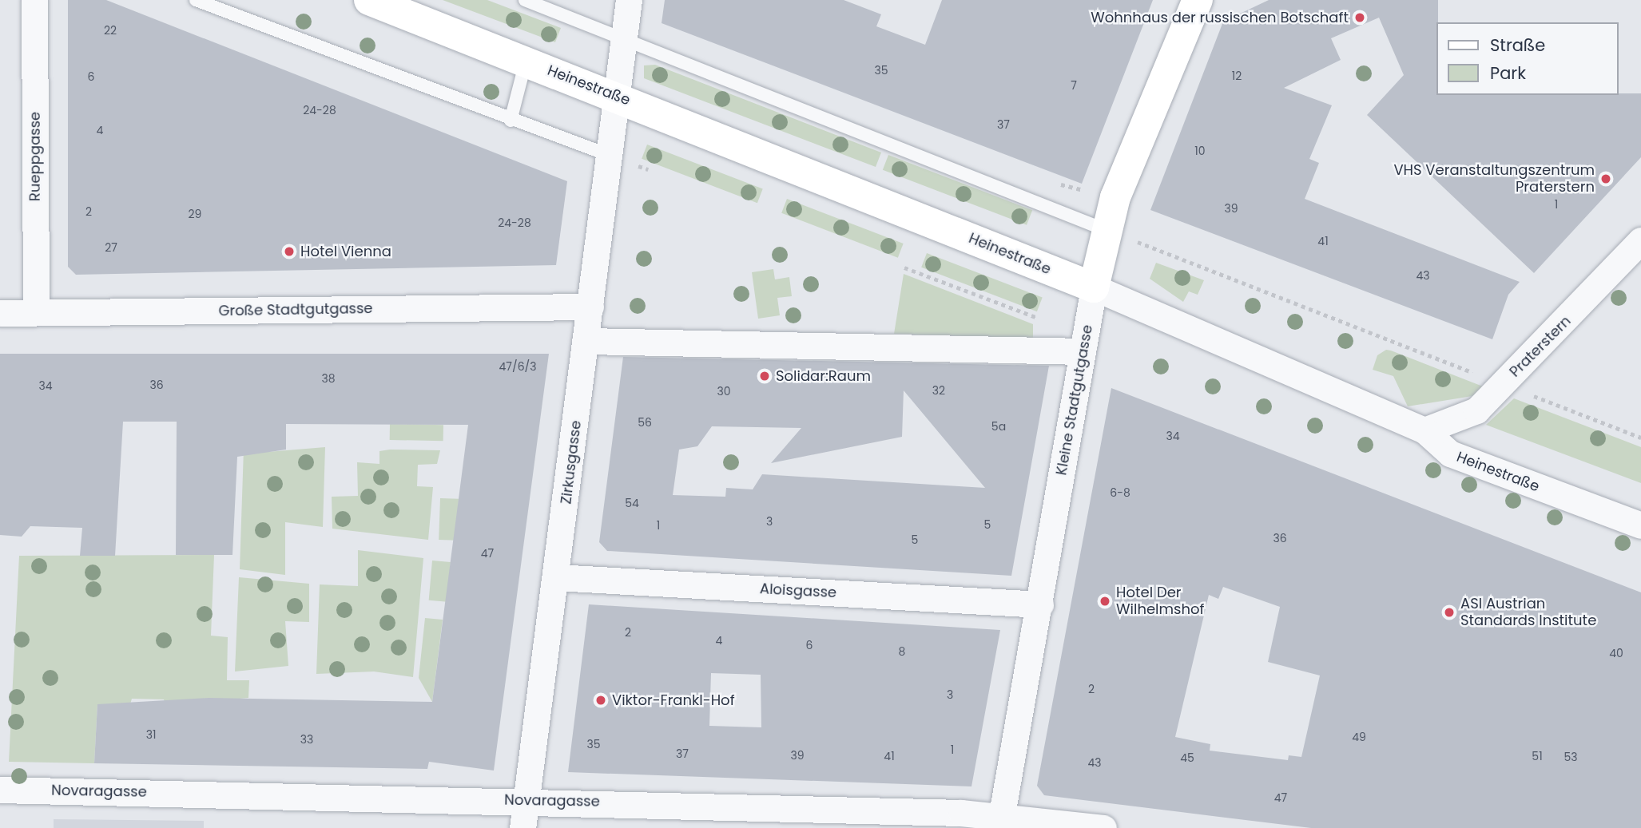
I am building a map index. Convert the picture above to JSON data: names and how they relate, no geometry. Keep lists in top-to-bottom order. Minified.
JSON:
{"streets":{"street":["Heinestraße","Rueppgasse","Große Stadtgutgasse","Praterstern","Kleine Stadtgutgasse","Zirkusgasse","Aloisgasse","Novaragasse"]},"crossings":[["Heinestraße","Praterstern"],["Heinestraße","Kleine Stadtgutgasse"],["Heinestraße","Zirkusgasse"],["Rueppgasse","Große Stadtgutgasse"],["Große Stadtgutgasse","Zirkusgasse"],["Kleine Stadtgutgasse","Aloisgasse"],["Kleine Stadtgutgasse","Novaragasse"],["Zirkusgasse","Aloisgasse"],["Zirkusgasse","Novaragasse"]],"places":["Wohnhaus der russischen Botschaft","VHS Veranstaltungszentrum Praterstern","Hotel Vienna","Solidar:Raum","Hotel Der Wilhelmshof","ASI Austrian Standards Institute","Viktor-Frankl-Hof"],"house_numbers":["22","35","12","6","7","24-28","37","4","10","1","39","2","29","24-28","41","27","43","47/6/3","38","36","34","32","30","56","5a","34","6-8","54","3","5","1","36","5","47","2","4","6","8","40","2","3","31","49","33","35","1","37","39","41","51","53","45","43","47"],"legend":["Straße","Park"]}
